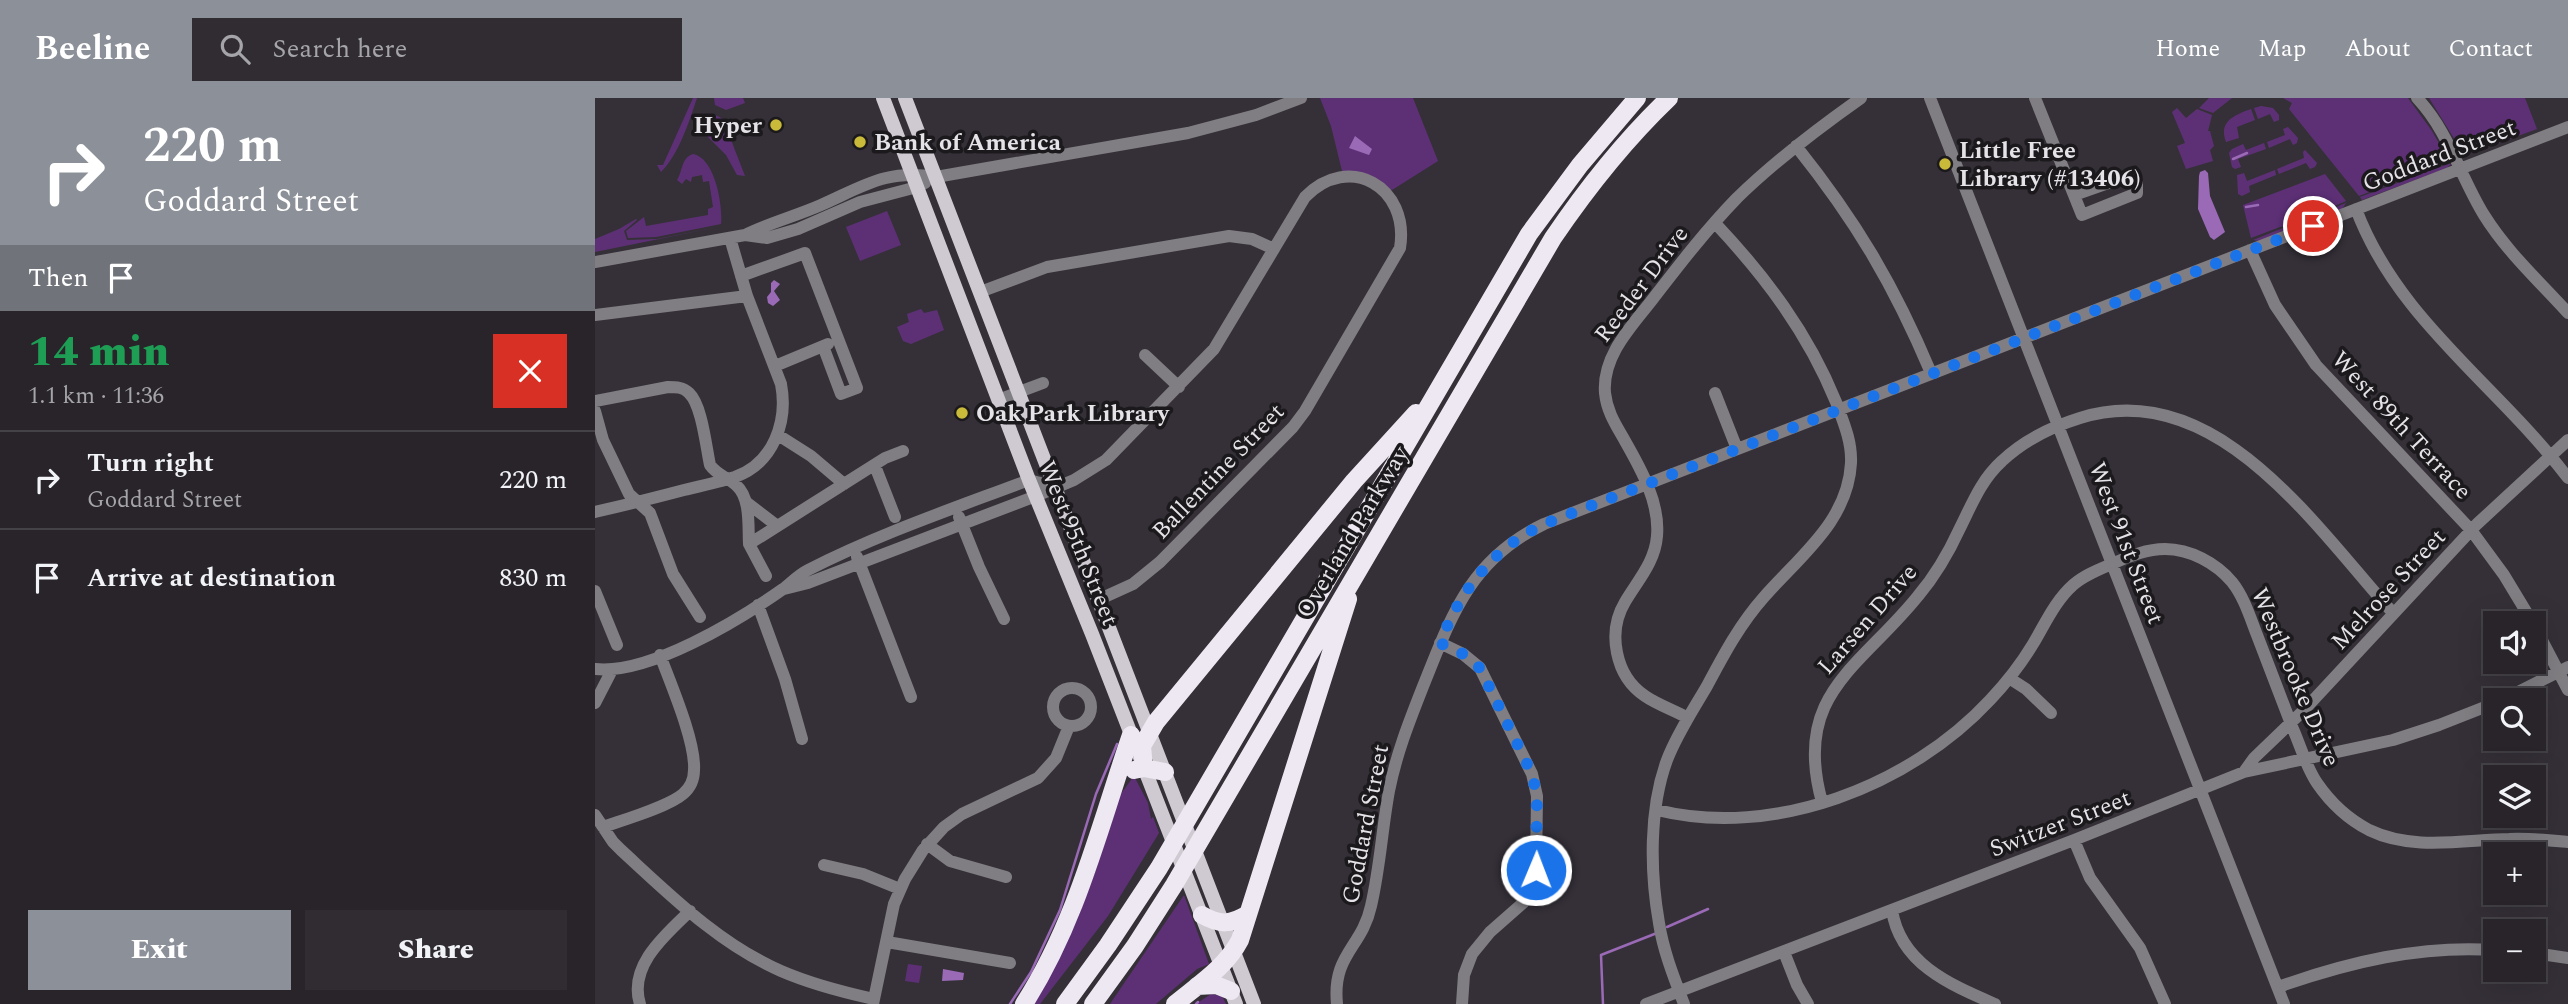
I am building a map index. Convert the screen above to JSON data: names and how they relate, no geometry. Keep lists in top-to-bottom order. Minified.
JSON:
{"streets":{"highway":["Overland Parkway"],"main road":["West 95th Street"],"street":["Goddard Street","Reeder Drive","West 89th Terrace","Ballentine Street","West 91st Street","Melrose Street","Larsen Drive","Westbrooke Drive","Switzer Street"]},"crossings":[["Goddard Street","Reeder Drive"],["Goddard Street","West 89th Terrace"],["Goddard Street","West 91st Street"],["West 89th Terrace","Melrose Street"],["Ballentine Street","West 95th Street"],["West 91st Street","Larsen Drive"],["West 91st Street","Westbrooke Drive"],["West 91st Street","Switzer Street"],["Melrose Street","Larsen Drive"],["Melrose Street","Westbrooke Drive"],["Melrose Street","Switzer Street"],["Larsen Drive","Westbrooke Drive"],["Westbrooke Drive","Switzer Street"]],"places":["Hyper","Bank of America","Little Free Library (#13406)","Oak Park Library"],"page":{"header":"Beeline","search":"Search here","nav":["Home","Map","About","Contact"],"turn":["220 m","Goddard Street"],"then":"Then","heading":["14 min","1.1 km · 11:36"],"list":[{"name":"Turn right","note":"Goddard Street","value":"220 m"},{"name":"Arrive at destination","value":"830 m"}],"map_buttons":["+","−"],"buttons":["Exit","Share"]}}
